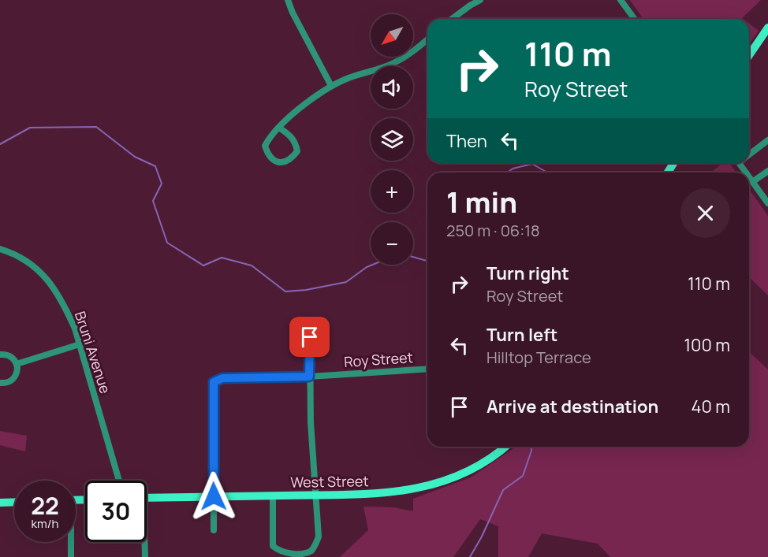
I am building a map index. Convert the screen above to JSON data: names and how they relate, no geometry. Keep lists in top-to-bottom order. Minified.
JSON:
{"streets":{"main road":["West Street"],"street":["Bruni Avenue","Roy Street"]},"crossings":[["Roy Street","West Street"]],"north":"bottom left","page":{"map_buttons":["+","−"],"turn":["110 m","Roy Street"],"then":"Then","heading":["1 min","250 m · 06:18"],"list":[{"name":"Turn right","note":"Roy Street","value":"110 m"},{"name":"Turn left","note":"Hilltop Terrace","value":"100 m"},{"name":"Arrive at destination","value":"40 m"}],"speed":"22 km/h","limit":"30"}}
